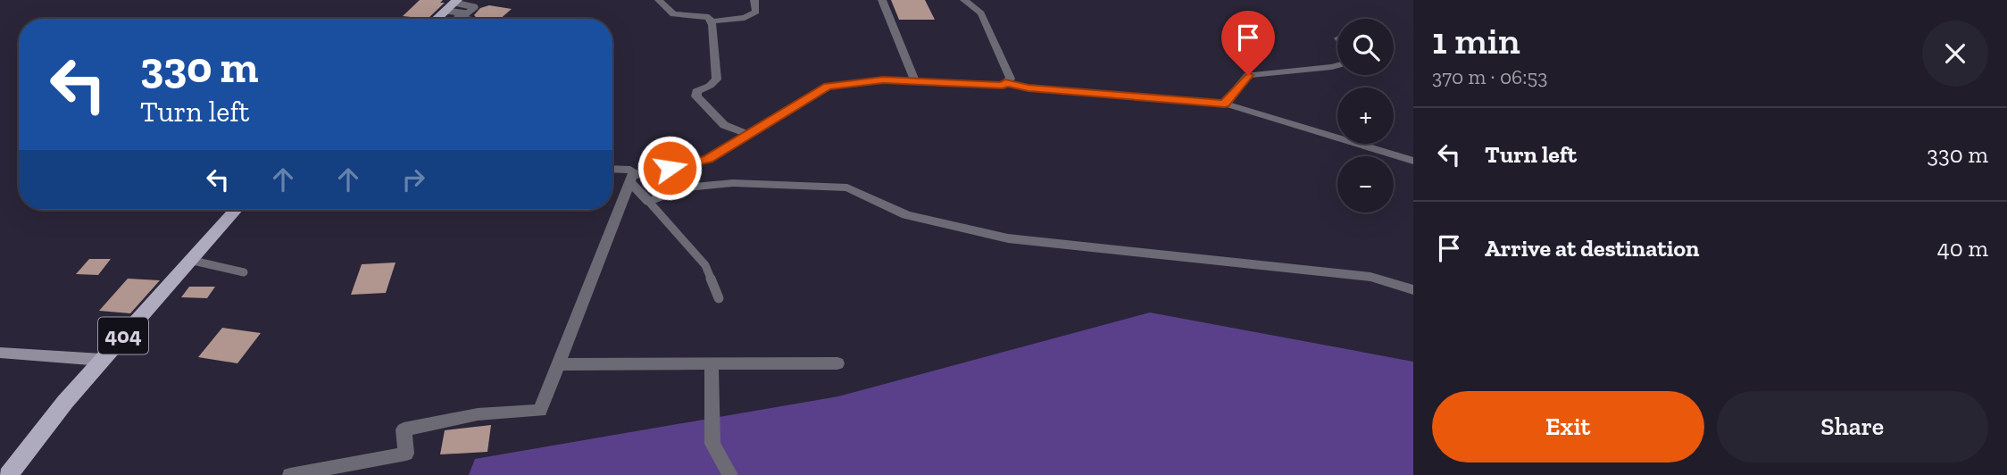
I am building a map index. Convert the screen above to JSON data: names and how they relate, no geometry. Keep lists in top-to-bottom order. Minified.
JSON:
{"streets":{"main road":["404"]},"page":{"heading":["1 min","370 m · 06:53"],"map_buttons":["+","−"],"turn":["330 m","Turn left"],"list":[{"name":"Turn left","value":"330 m"},{"name":"Arrive at destination","value":"40 m"}],"buttons":["Exit","Share"]}}
